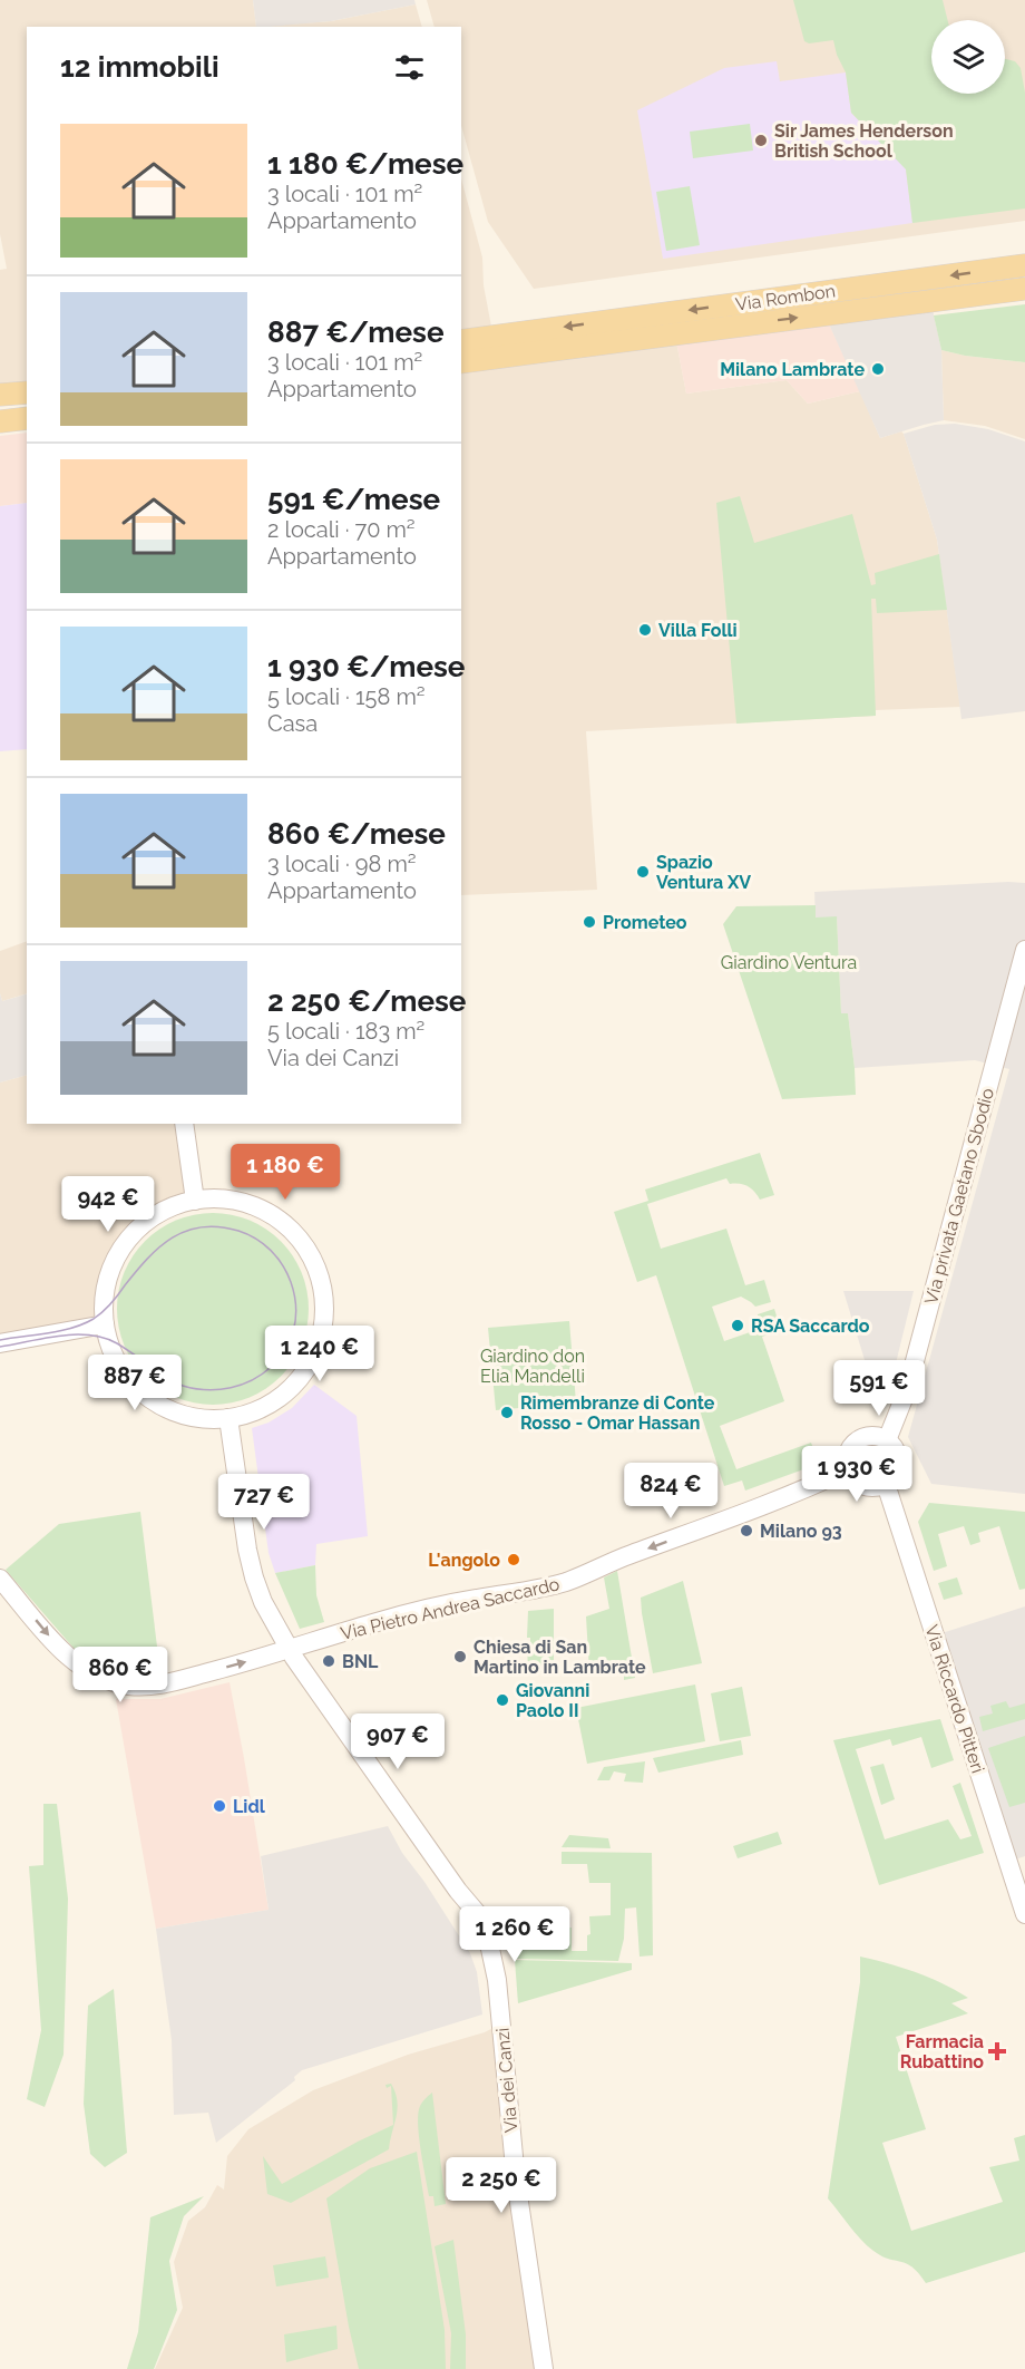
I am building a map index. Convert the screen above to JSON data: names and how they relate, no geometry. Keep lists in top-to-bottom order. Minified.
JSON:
{"streets":{"main road":["Via Rombon"],"street":["Via privata Gaetano Sbodio","Via Pietro Andrea Saccardo","Via Riccardo Pitteri","Via dei Canzi"]},"crossings":[["Via privata Gaetano Sbodio","Via Pietro Andrea Saccardo"],["Via privata Gaetano Sbodio","Via Riccardo Pitteri"],["Via Pietro Andrea Saccardo","Via Riccardo Pitteri"],["Via Pietro Andrea Saccardo","Via dei Canzi"]],"parks":["Giardino Ventura","Giardino don Elia Mandelli"],"places":{"other":["Sir James Henderson British School","Milano Lambrate","Villa Folli","Spazio Ventura XV","Prometeo","RSA Saccardo","Rimembranze di Conte Rosso - Omar Hassan","Milano 93","L'angolo","Chiesa di San Martino in Lambrate","BNL","Giovanni Paolo II","Lidl"],"health":["Farmacia Rubattino"]},"page":{"heading":"12 immobili","list":[{"name":"1 180 €/mese","note":"3 locali · 101 m² · Appartamento"},{"name":"887 €/mese","note":"3 locali · 101 m² · Appartamento"},{"name":"591 €/mese","note":"2 locali · 70 m² · Appartamento"},{"name":"1 930 €/mese","note":"5 locali · 158 m² · Casa"},{"name":"860 €/mese","note":"3 locali · 98 m² · Appartamento"},{"name":"2 250 €/mese","note":"5 locali · 183 m² · Via dei Canzi"}],"price":["1 180 €","942 €","1 240 €","887 €","591 €","1 930 €","824 €","727 €","860 €","907 €","1 260 €","2 250 €"]}}
